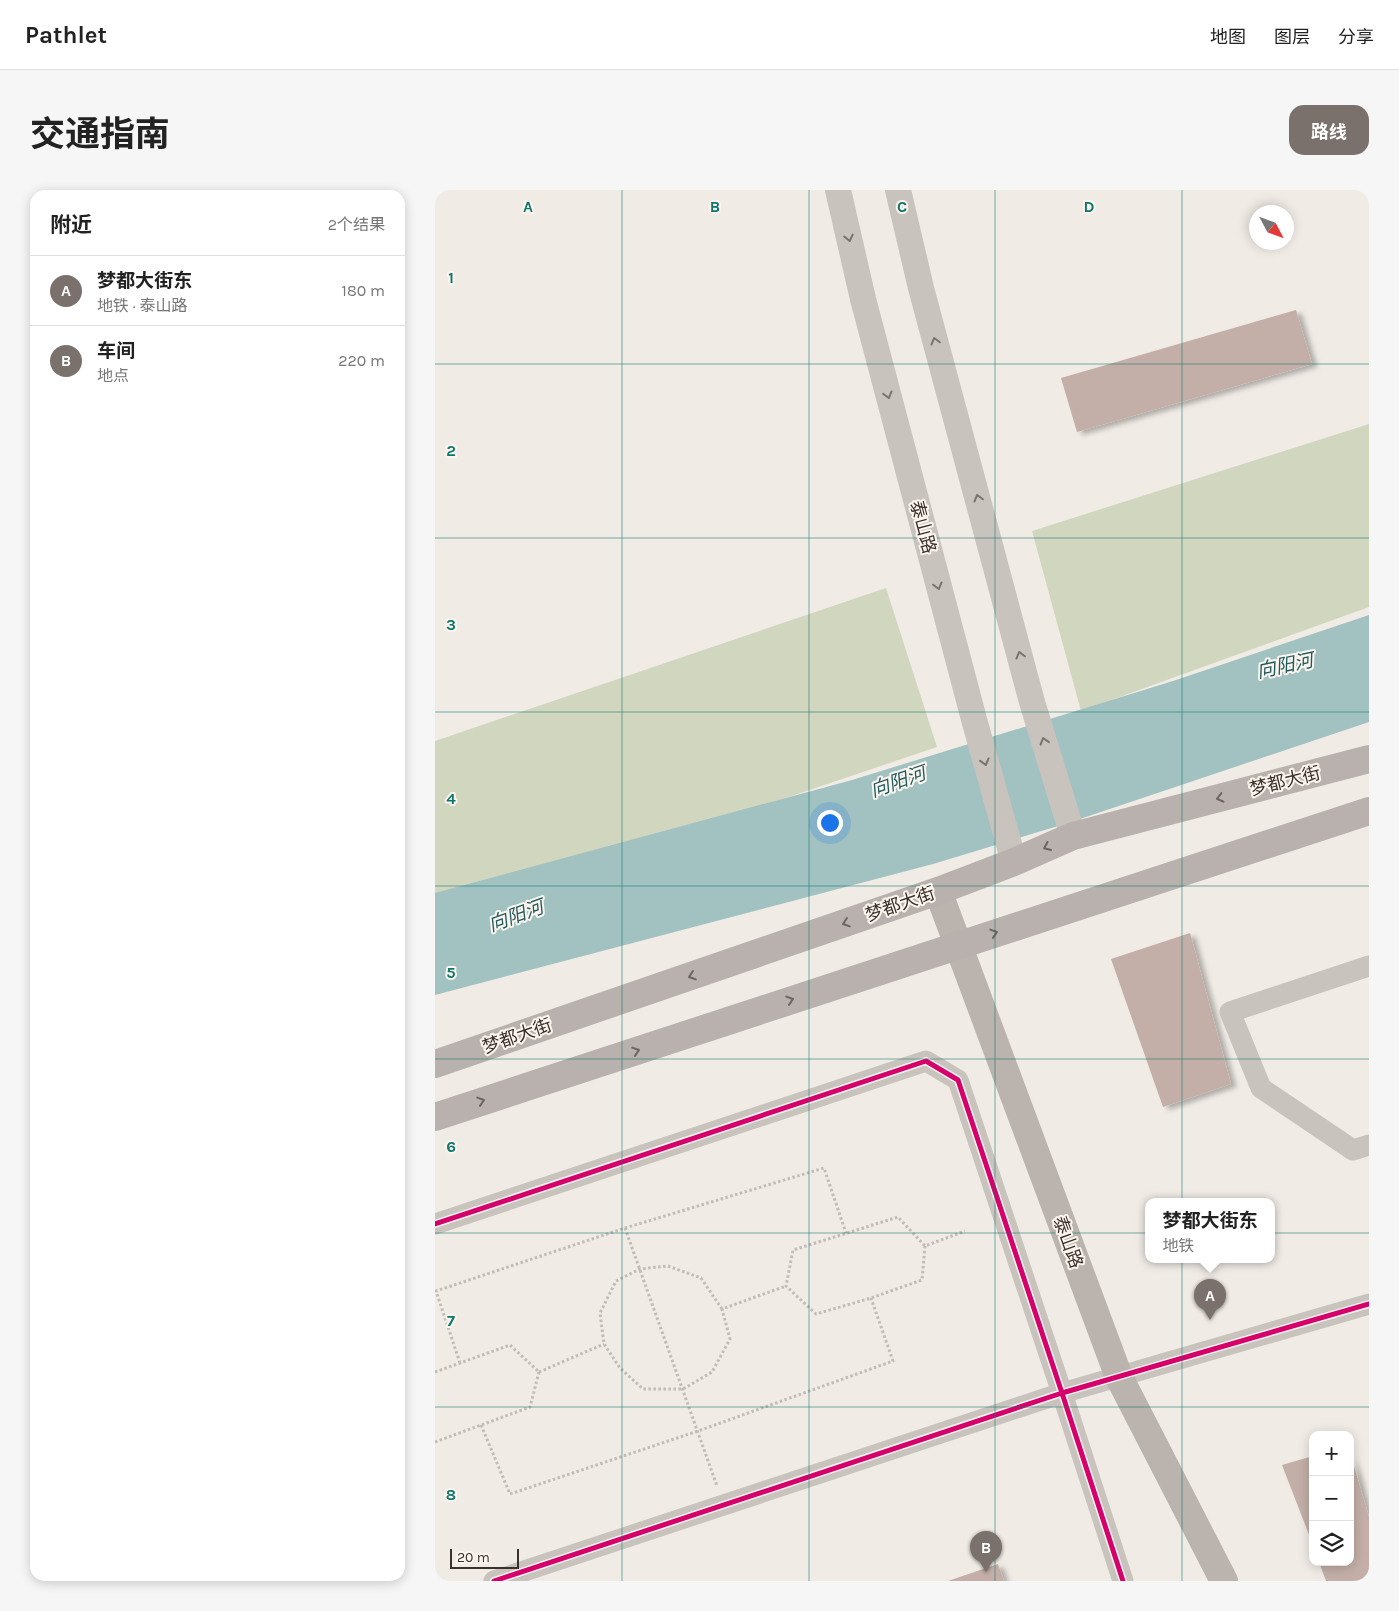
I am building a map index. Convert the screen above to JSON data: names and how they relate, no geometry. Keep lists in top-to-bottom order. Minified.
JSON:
{"streets":{"main road":["泰山路","梦都大街"]},"crossings":[["泰山路","梦都大街"]],"water":["向阳河"],"scale_bar":"20 m","north":"bottom right","page":{"header":"Pathlet","nav":["地图","图层","分享"],"title":"交通指南","buttons":"路线","heading":["附近","2个结果"],"list":[{"mark":"A","name":"梦都大街东","note":"地铁 · 泰山路","value":"180 m"},{"mark":"B","name":"车间","note":"地点","value":"220 m"}],"popup":["梦都大街东","地铁"],"pins":["A","B"],"map_buttons":["+","−"],"scale":"20 m"},"grid":{"columns":["A","B","C","D"],"rows":["1","2","3","4","5","6","7","8"]}}
